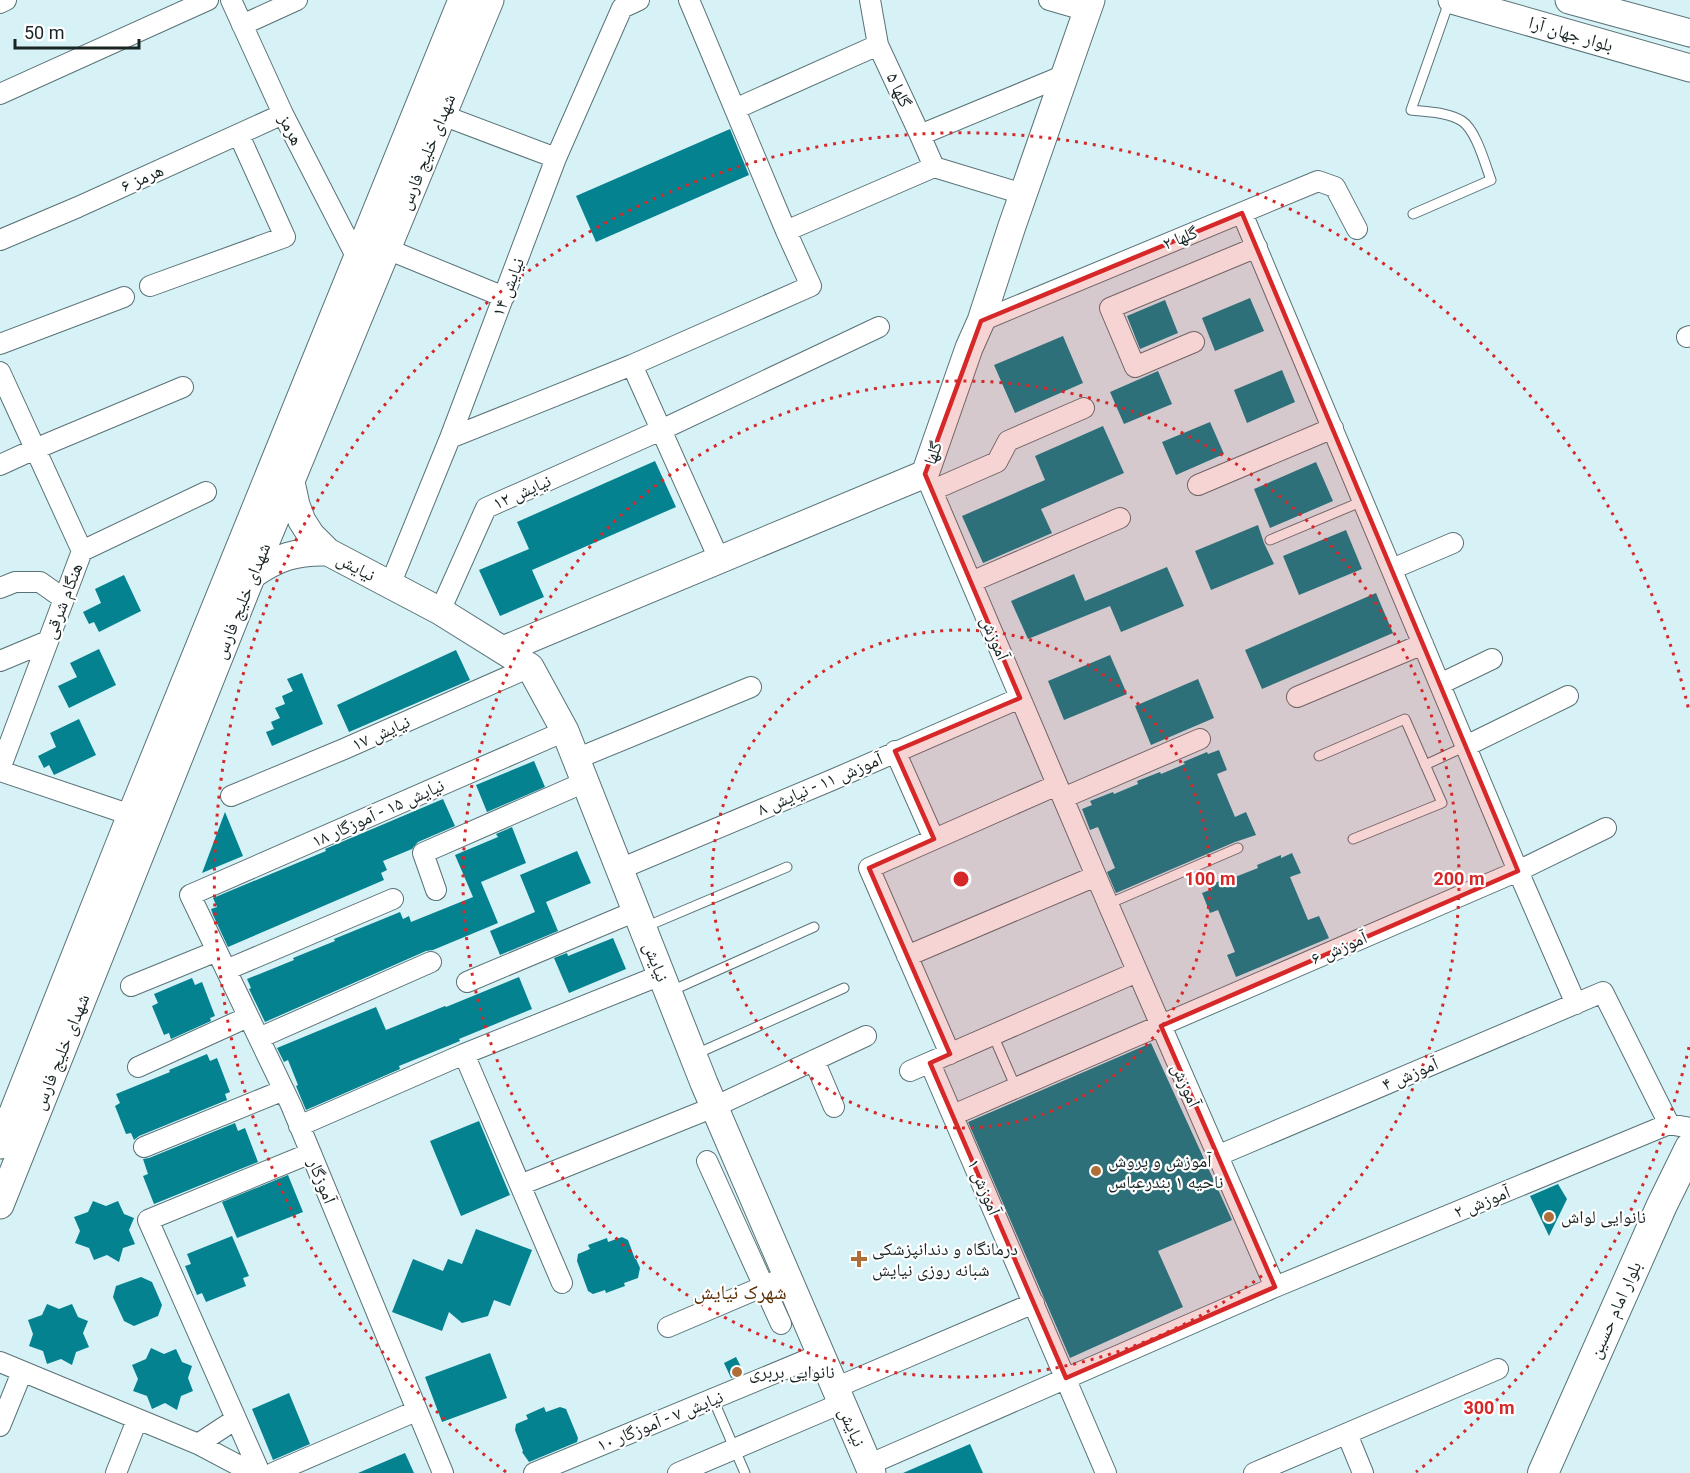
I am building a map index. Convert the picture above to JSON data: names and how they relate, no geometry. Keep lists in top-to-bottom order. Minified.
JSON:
{"streets":{"main road":["بلوار جهان آرا","شهدای خلیج فارس","گلها","نیایش","بلوار امام حسین"],"street":["گلها ۵","هرمز","هرمز ۶","گلها ۲","نیایش ۱۴","نیایش ۱۲","هنگام شرقی","آموزش","نیایش ۱۷","آموزش ۱۱ - نیایش ۸","نیایش ۱۵ - آموزگار ۱۸","آموزش ۶","آموزش ۴","آموزگار","آموزش ۱","آموزش ۲","نیایش ۷ - آموزگار ۱۰"]},"crossings":[["هرمز","شهدای خلیج فارس"],["هرمز","هرمز ۶"],["شهدای خلیج فارس","نیایش"],["گلها ۲","گلها"],["نیایش ۱۴","نیایش"],["گلها","نیایش"],["گلها","آموزش"],["نیایش ۱۲","نیایش"],["نیایش","نیایش ۱۷"],["نیایش","آموزش ۱۱ - نیایش ۸"],["نیایش","نیایش ۱۵ - آموزگار ۱۸"],["نیایش","نیایش ۷ - آموزگار ۱۰"],["آموزش","آموزش ۱۱ - نیایش ۸"],["آموزش","آموزش ۶"],["آموزش","آموزش ۴"],["آموزش","آموزش ۲"],["نیایش ۱۵ - آموزگار ۱۸","آموزگار"],["آموزش ۶","آموزش ۱"],["آموزش ۴","آموزش ۲"]],"districts":["شهرک نیایش"],"places":{"other":["آموزش و پروش ناحیه ۱ بندرعباس","نانوایی لواش","نانوایی بربری"],"health":["درمانگاه و دندانپزشکی شبانه روزی نیایش"]},"scale_bar":"50 m","rings":["100 m","200 m","300 m"]}
